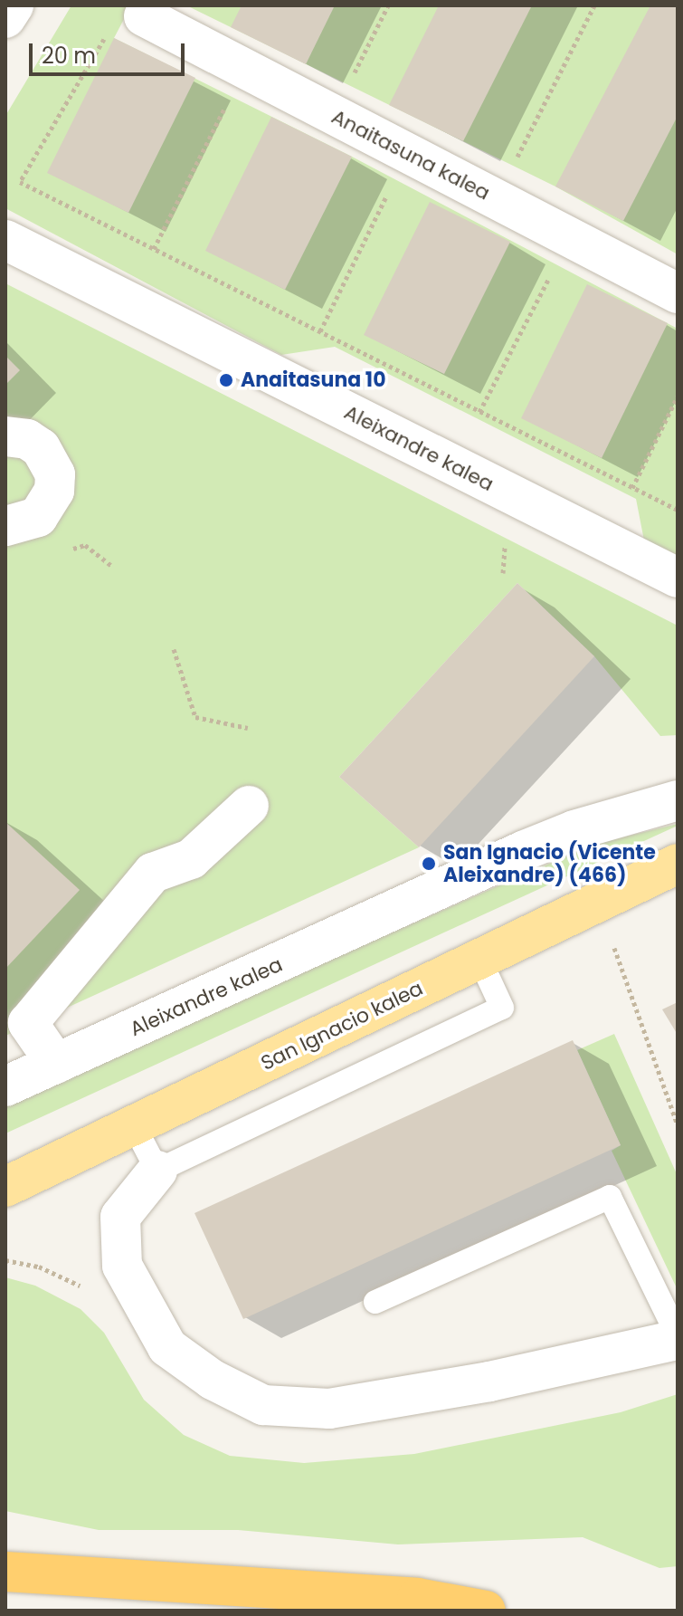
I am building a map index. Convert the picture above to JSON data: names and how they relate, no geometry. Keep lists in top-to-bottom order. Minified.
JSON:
{"streets":{"main road":["San Ignacio kalea"],"street":["Anaitasuna kalea","Aleixandre kalea"]},"places":["Anaitasuna 10","San Ignacio (Vicente Aleixandre) (466)"],"scale_bar":"20 m"}
